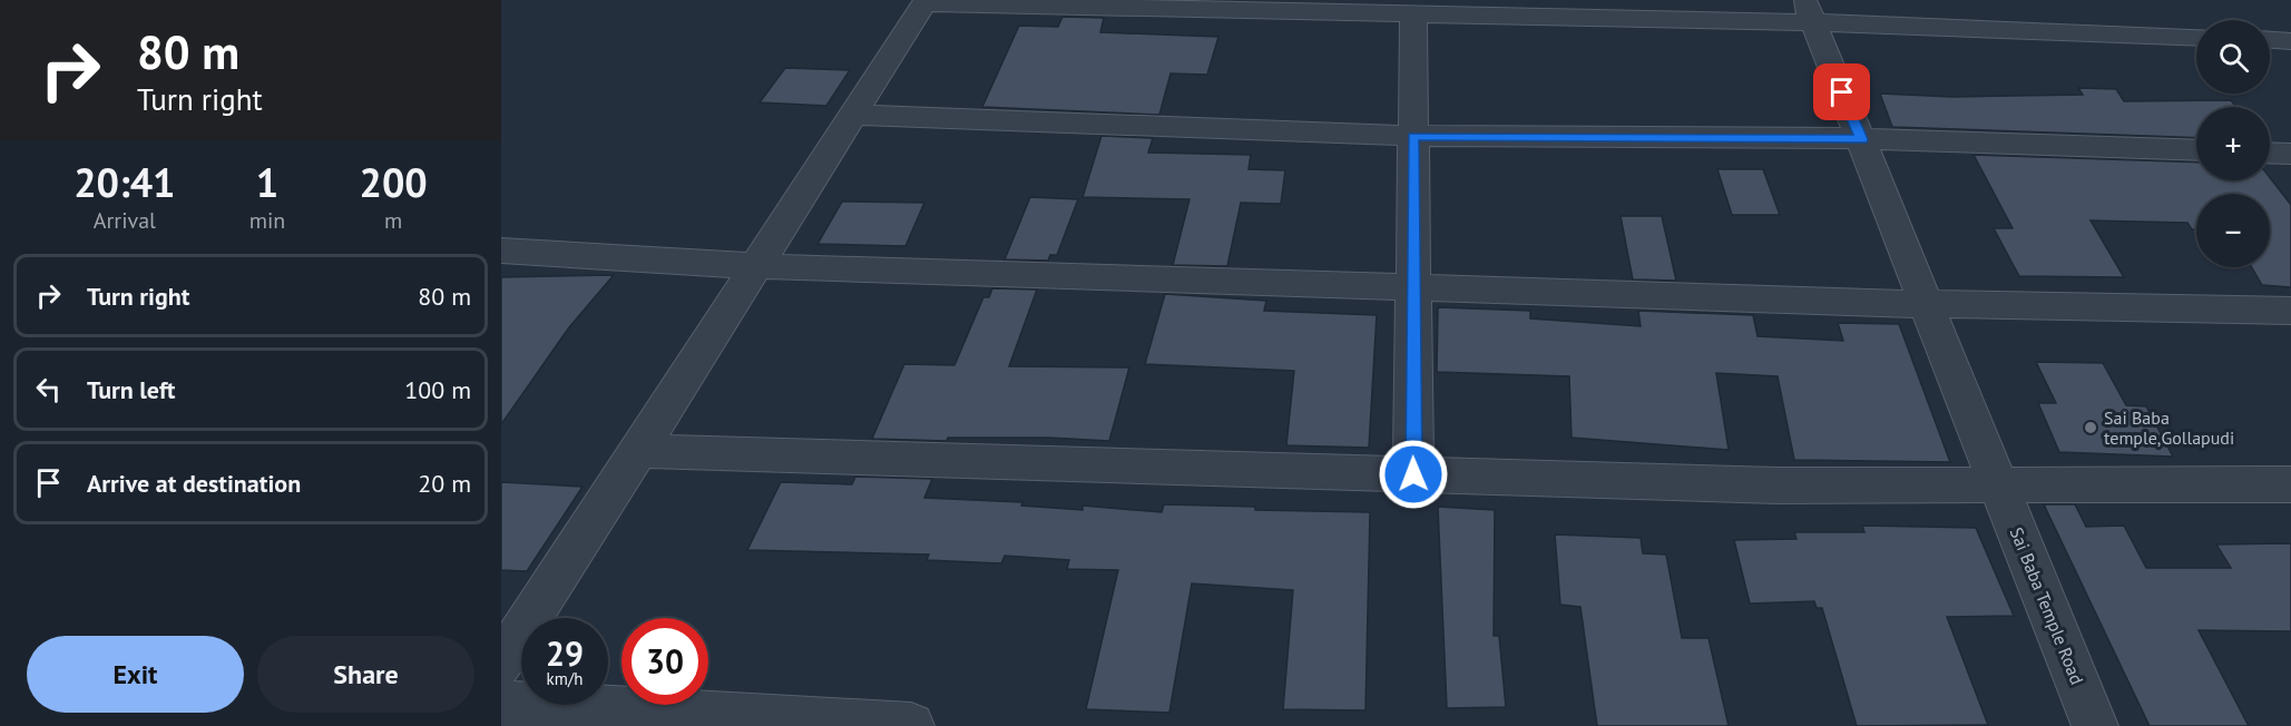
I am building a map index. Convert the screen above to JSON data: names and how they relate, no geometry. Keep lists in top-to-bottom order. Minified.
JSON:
{"streets":{"street":["Sai Baba Temple Road"]},"places":["Sai Baba temple,Gollapudi"],"page":{"turn":["80 m","Turn right"],"map_buttons":["+","−"],"eta":["20:41","Arrival","1","min","200","m"],"list":[{"name":"Turn right","value":"80 m"},{"name":"Turn left","value":"100 m"},{"name":"Arrive at destination","value":"20 m"}],"speed":"29 km/h","limit":"30","buttons":["Exit","Share"]}}
